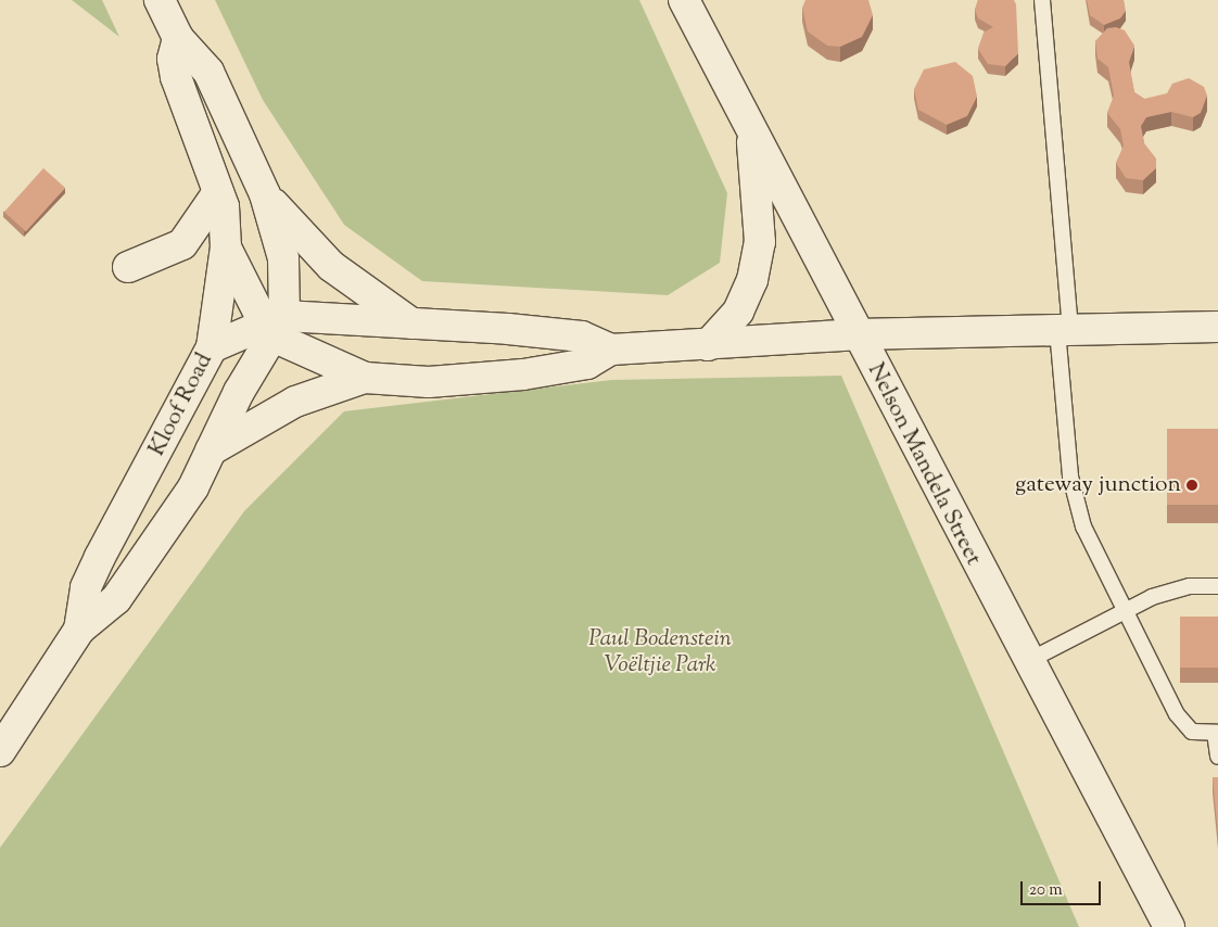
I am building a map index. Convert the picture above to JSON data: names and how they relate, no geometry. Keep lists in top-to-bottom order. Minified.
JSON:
{"streets":{"street":["Kloof Road","Nelson Mandela Street"]},"parks":["Paul Bodenstein Voëltjie Park"],"places":["gateway junction"],"scale_bar":"20 m"}
